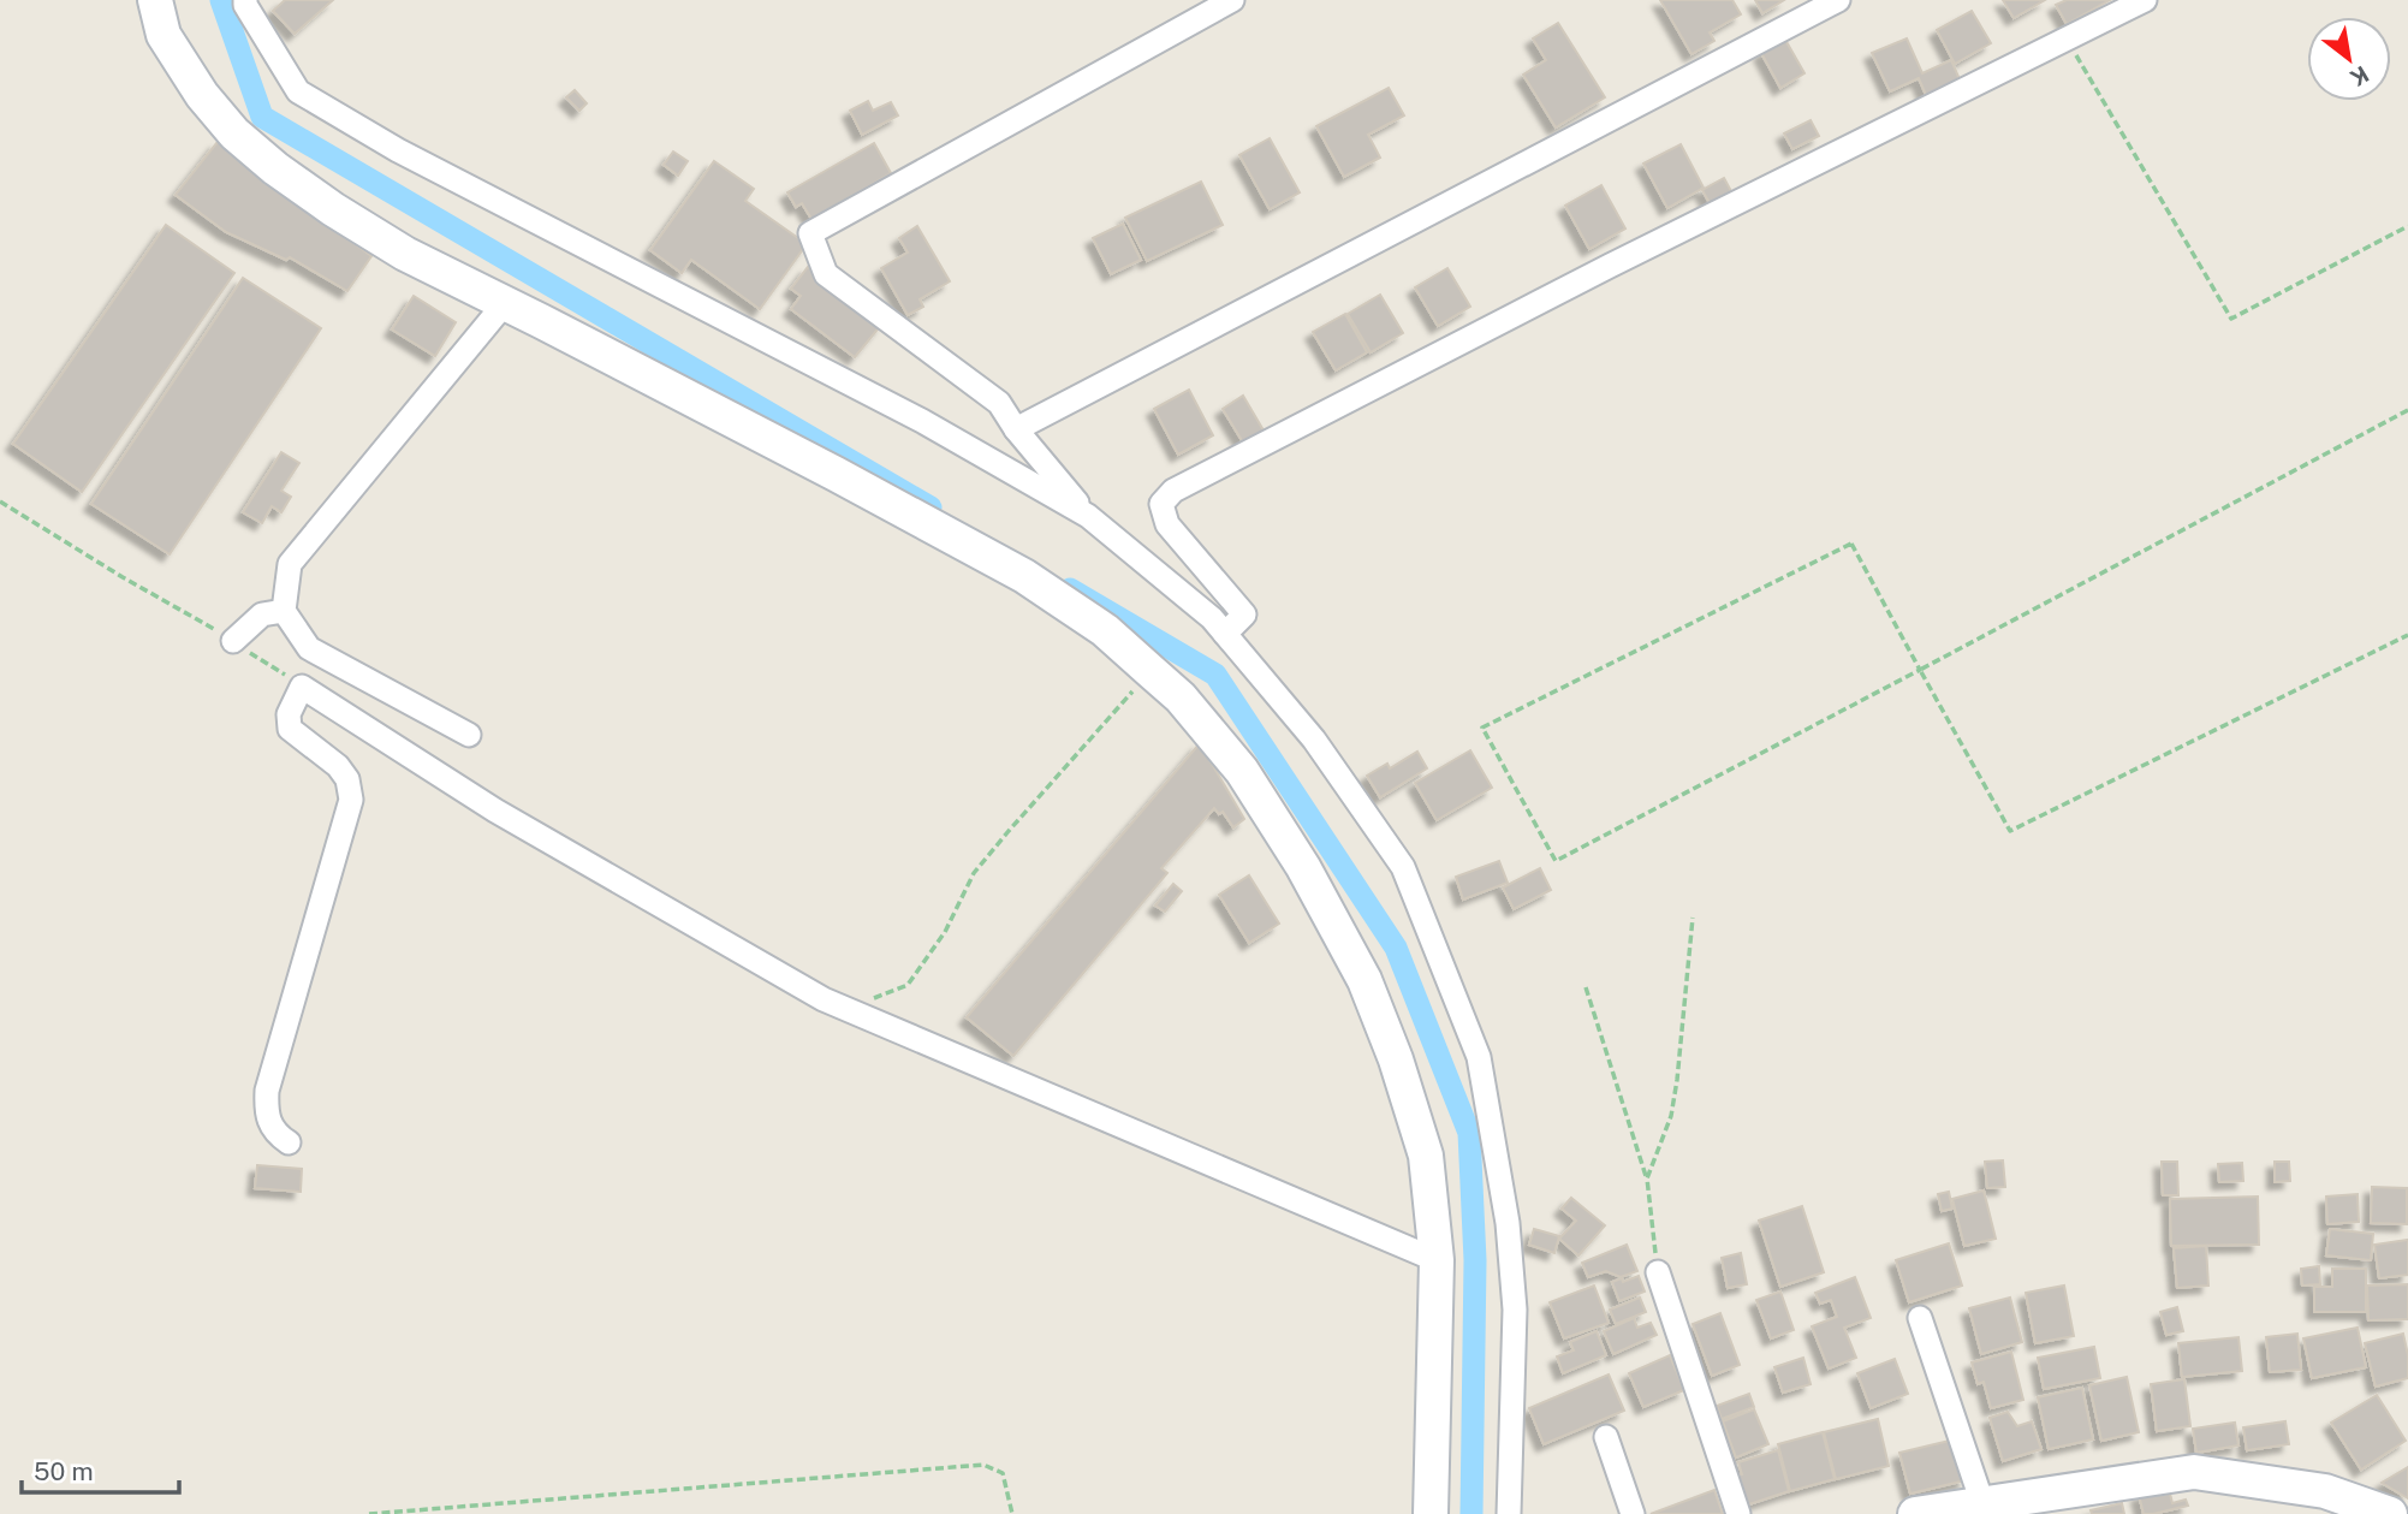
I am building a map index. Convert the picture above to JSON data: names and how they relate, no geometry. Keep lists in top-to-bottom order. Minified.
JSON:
{"scale_bar":"50 m","north":"bottom right"}
